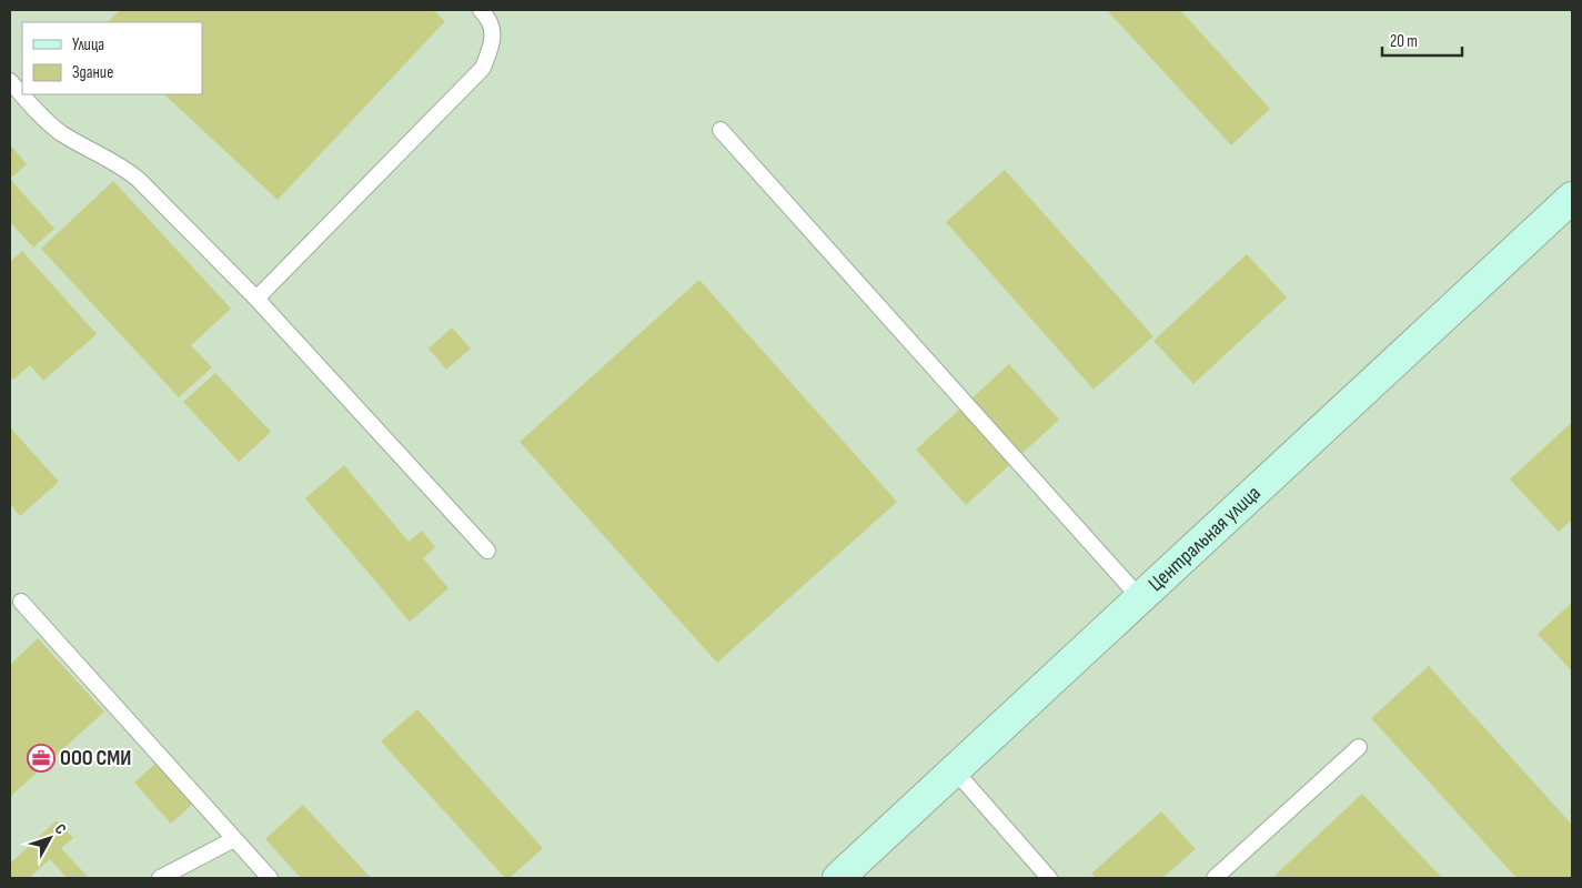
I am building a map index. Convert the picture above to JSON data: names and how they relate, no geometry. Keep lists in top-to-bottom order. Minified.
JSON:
{"streets":{"street":["Центральная улица"]},"places":{"office":["ООО СМИ"]},"legend":["Улица","Здание"],"scale_bar":"20 m","north":"top right"}
